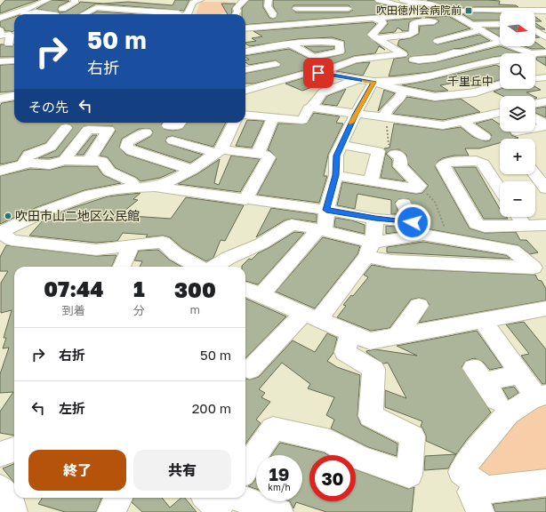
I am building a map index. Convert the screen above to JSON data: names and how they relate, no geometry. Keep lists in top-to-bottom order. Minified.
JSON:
{"districts":["千里丘中"],"places":{"transit":["吹田徳州会病院前"],"other":["吹田市山二地区公民館"]},"north":"right","page":{"map_buttons":["+","−"],"turn":["50 m","右折"],"then":"その先","eta":["07:44","到着","1","分","300","m"],"list":[{"name":"右折","value":"50 m"},{"name":"左折","value":"200 m"}],"buttons":["終了","共有"],"speed":"19 km/h","limit":"30"}}
